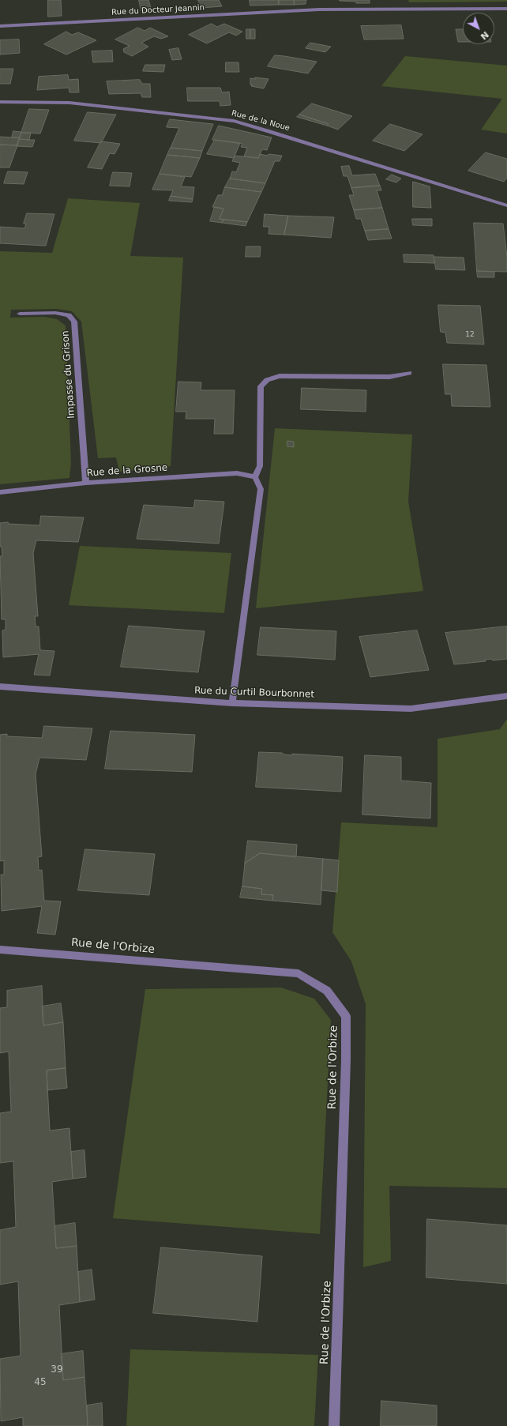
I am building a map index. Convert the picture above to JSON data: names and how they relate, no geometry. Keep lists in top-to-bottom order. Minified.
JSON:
{"streets":{"street":["Rue du Docteur Jeannin","Rue de la Noue","Impasse du Grison","Rue de la Grosne","Rue du Curtil Bourbonnet","Rue de l'Orbize"]},"crossings":[["Impasse du Grison","Rue de la Grosne"]],"house_numbers":["12","39","45"],"north":"bottom right"}
